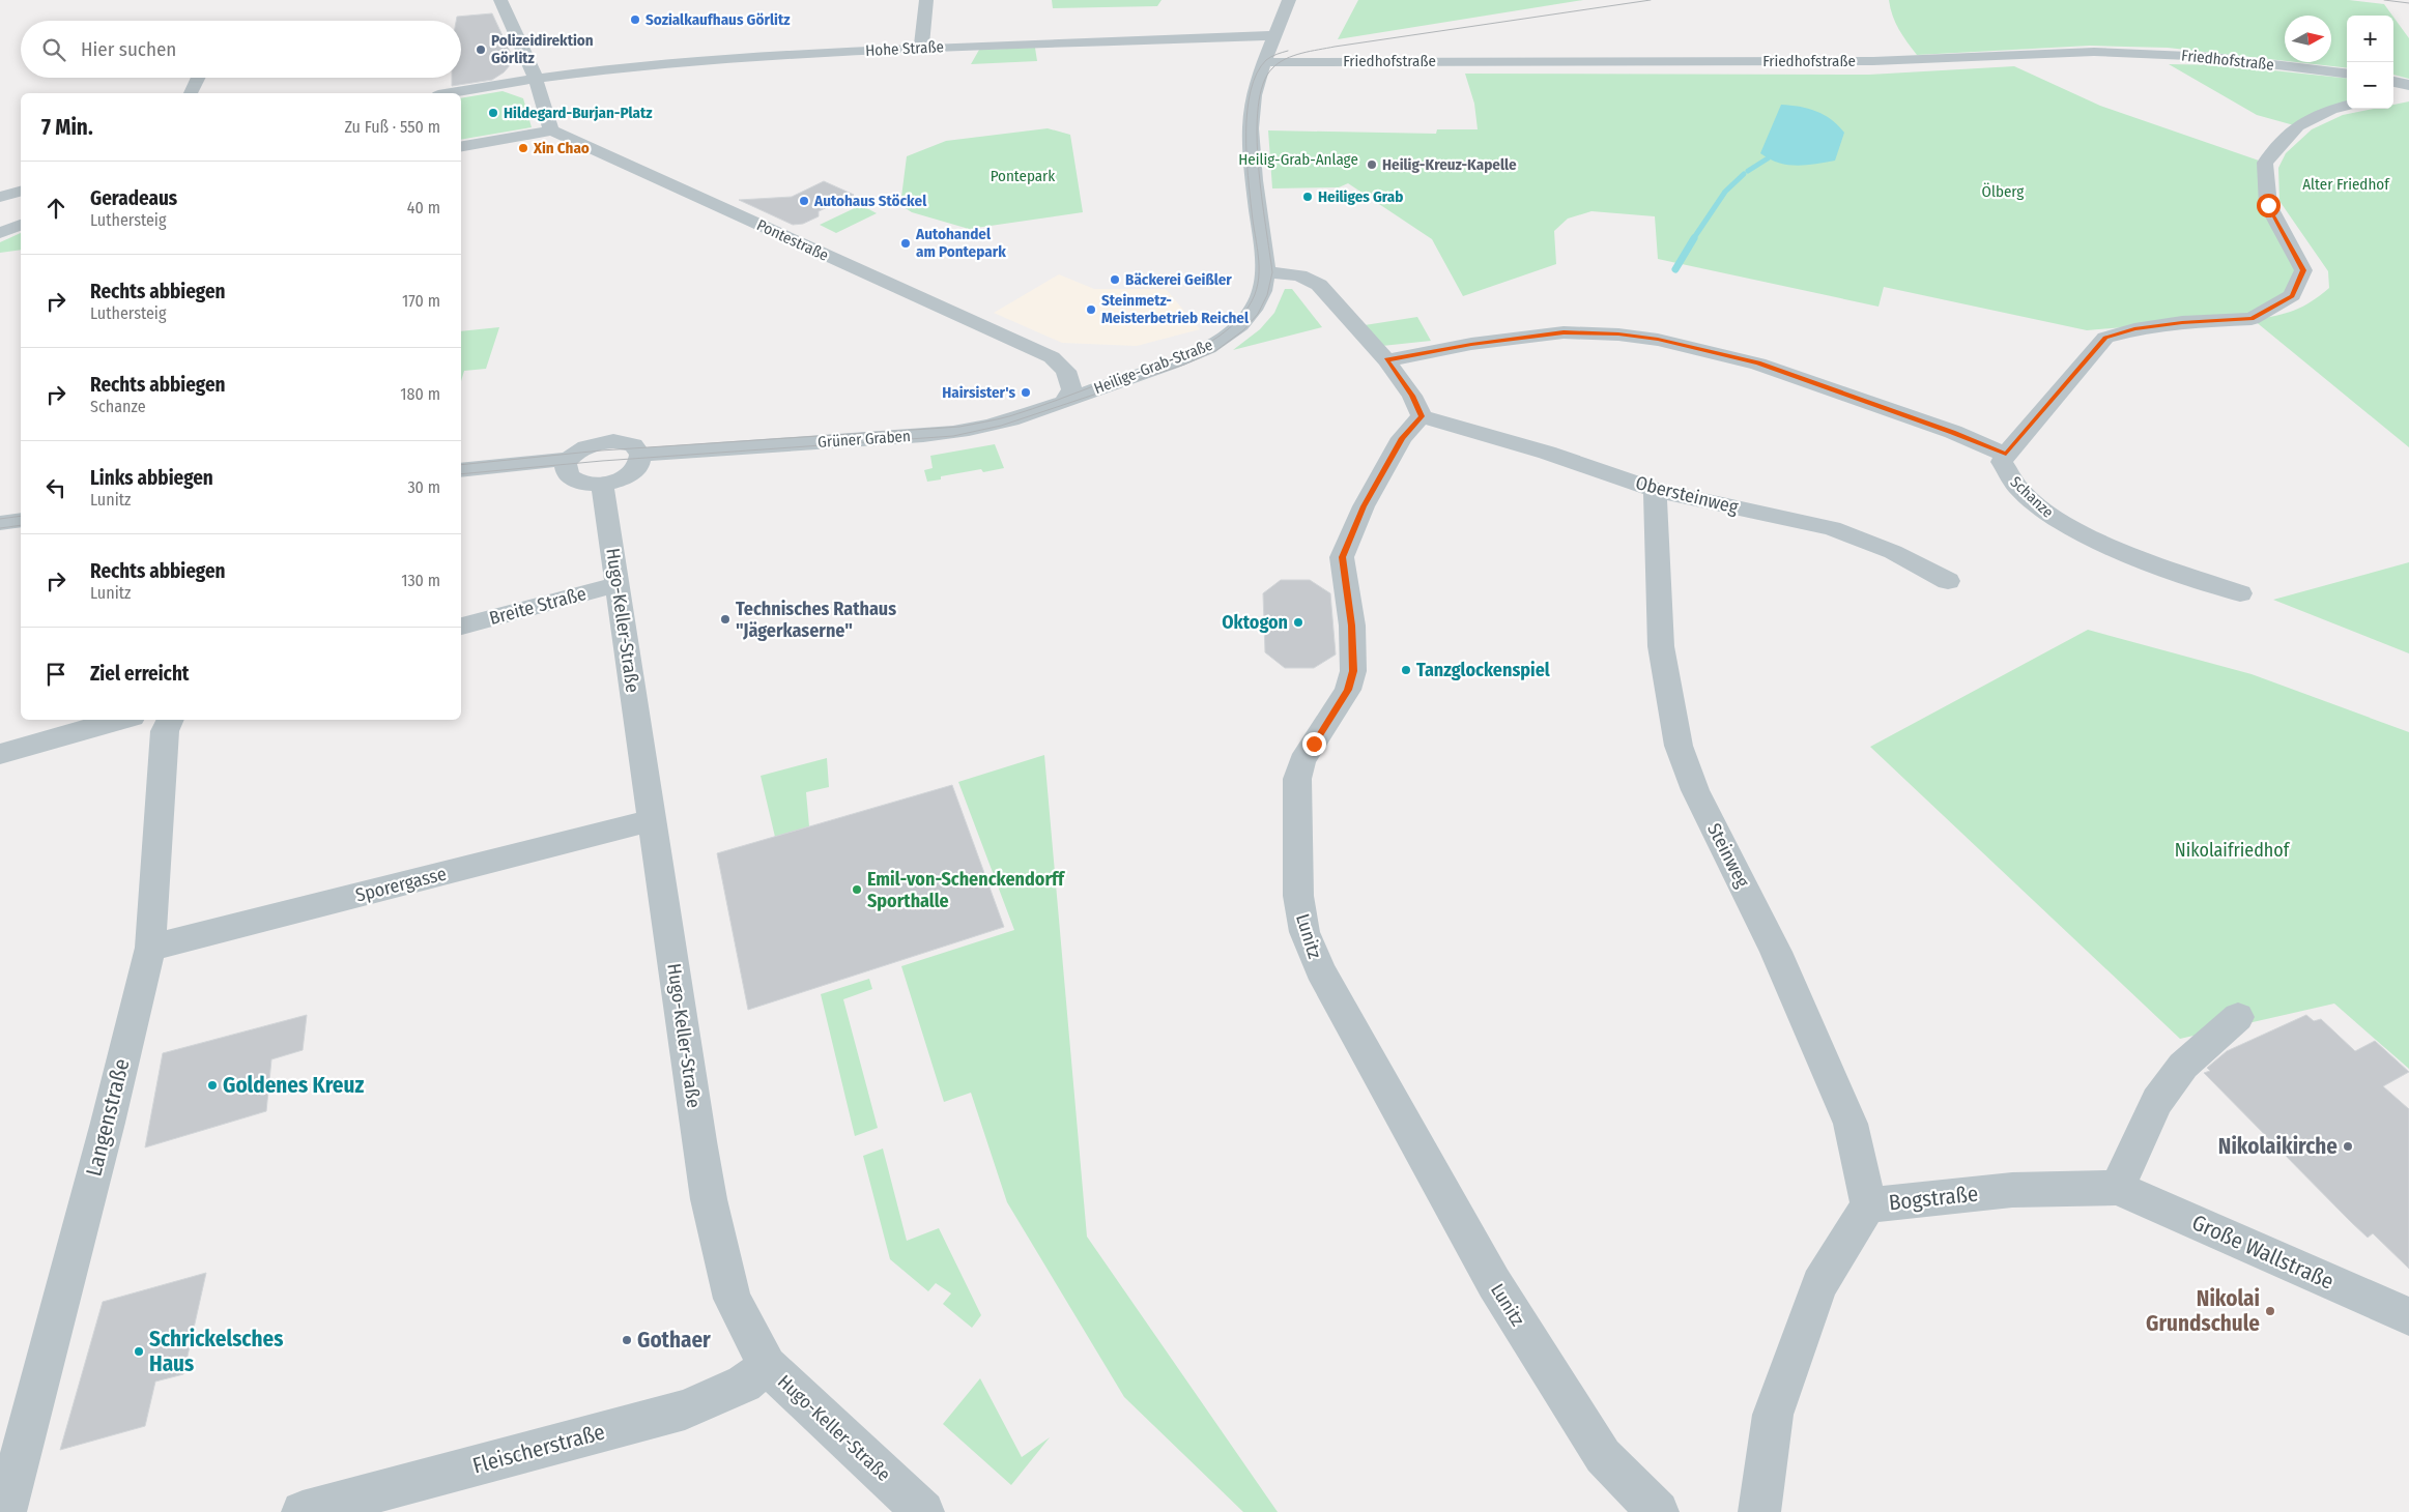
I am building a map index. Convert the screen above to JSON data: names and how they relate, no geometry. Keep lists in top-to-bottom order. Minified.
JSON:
{"streets":{"street":["Hohe Straße","Friedhofstraße","Pontestraße","Heilige-Grab-Straße","Grüner Graben","Obersteinweg","Schanze","Breite Straße","Hugo-Keller-Straße","Steinweg","Sporergasse","Lunitz","Langenstraße","Bogstraße","Große Wallstraße","Fleischerstraße"]},"crossings":[["Hohe Straße","Heilige-Grab-Straße"],["Friedhofstraße","Heilige-Grab-Straße"],["Pontestraße","Heilige-Grab-Straße"],["Pontestraße","Grüner Graben"],["Heilige-Grab-Straße","Grüner Graben"],["Obersteinweg","Steinweg"],["Obersteinweg","Lunitz"],["Breite Straße","Hugo-Keller-Straße"],["Hugo-Keller-Straße","Sporergasse"],["Hugo-Keller-Straße","Fleischerstraße"],["Steinweg","Bogstraße"],["Sporergasse","Langenstraße"],["Bogstraße","Große Wallstraße"]],"parks":["Heilig-Grab-Anlage","Pontepark","Alter Friedhof","Ölberg","Nikolaifriedhof"],"places":["Sozialkaufhaus Görlitz","Polizeidirektion Görlitz","Hildegard-Burjan-Platz","Xin Chao","Heilig-Kreuz-Kapelle","Heiliges Grab","Autohaus Stöckel","Autohandel am Pontepark","Bäckerei Geißler","Steinmetz- Meisterbetrieb Reichel","Hairsister's","Technisches Rathaus \"Jägerkaserne\"","Oktogon","Tanzglockenspiel","Emil-von-Schenckendorff Sporthalle","Goldenes Kreuz","Nikolaikirche","Nikolai Grundschule","Gothaer","Schrickelsches Haus"],"north":"right","page":{"map_buttons":["+","−"],"search":"Hier suchen","heading":["7 Min.","Zu Fuß · 550 m"],"list":[["Geradeaus","Luthersteig","40 m"],["Rechts abbiegen","Luthersteig","170 m"],["Rechts abbiegen","Schanze","180 m"],["Links abbiegen","Lunitz","30 m"],["Rechts abbiegen","Lunitz","130 m"],"Ziel erreicht"]}}
